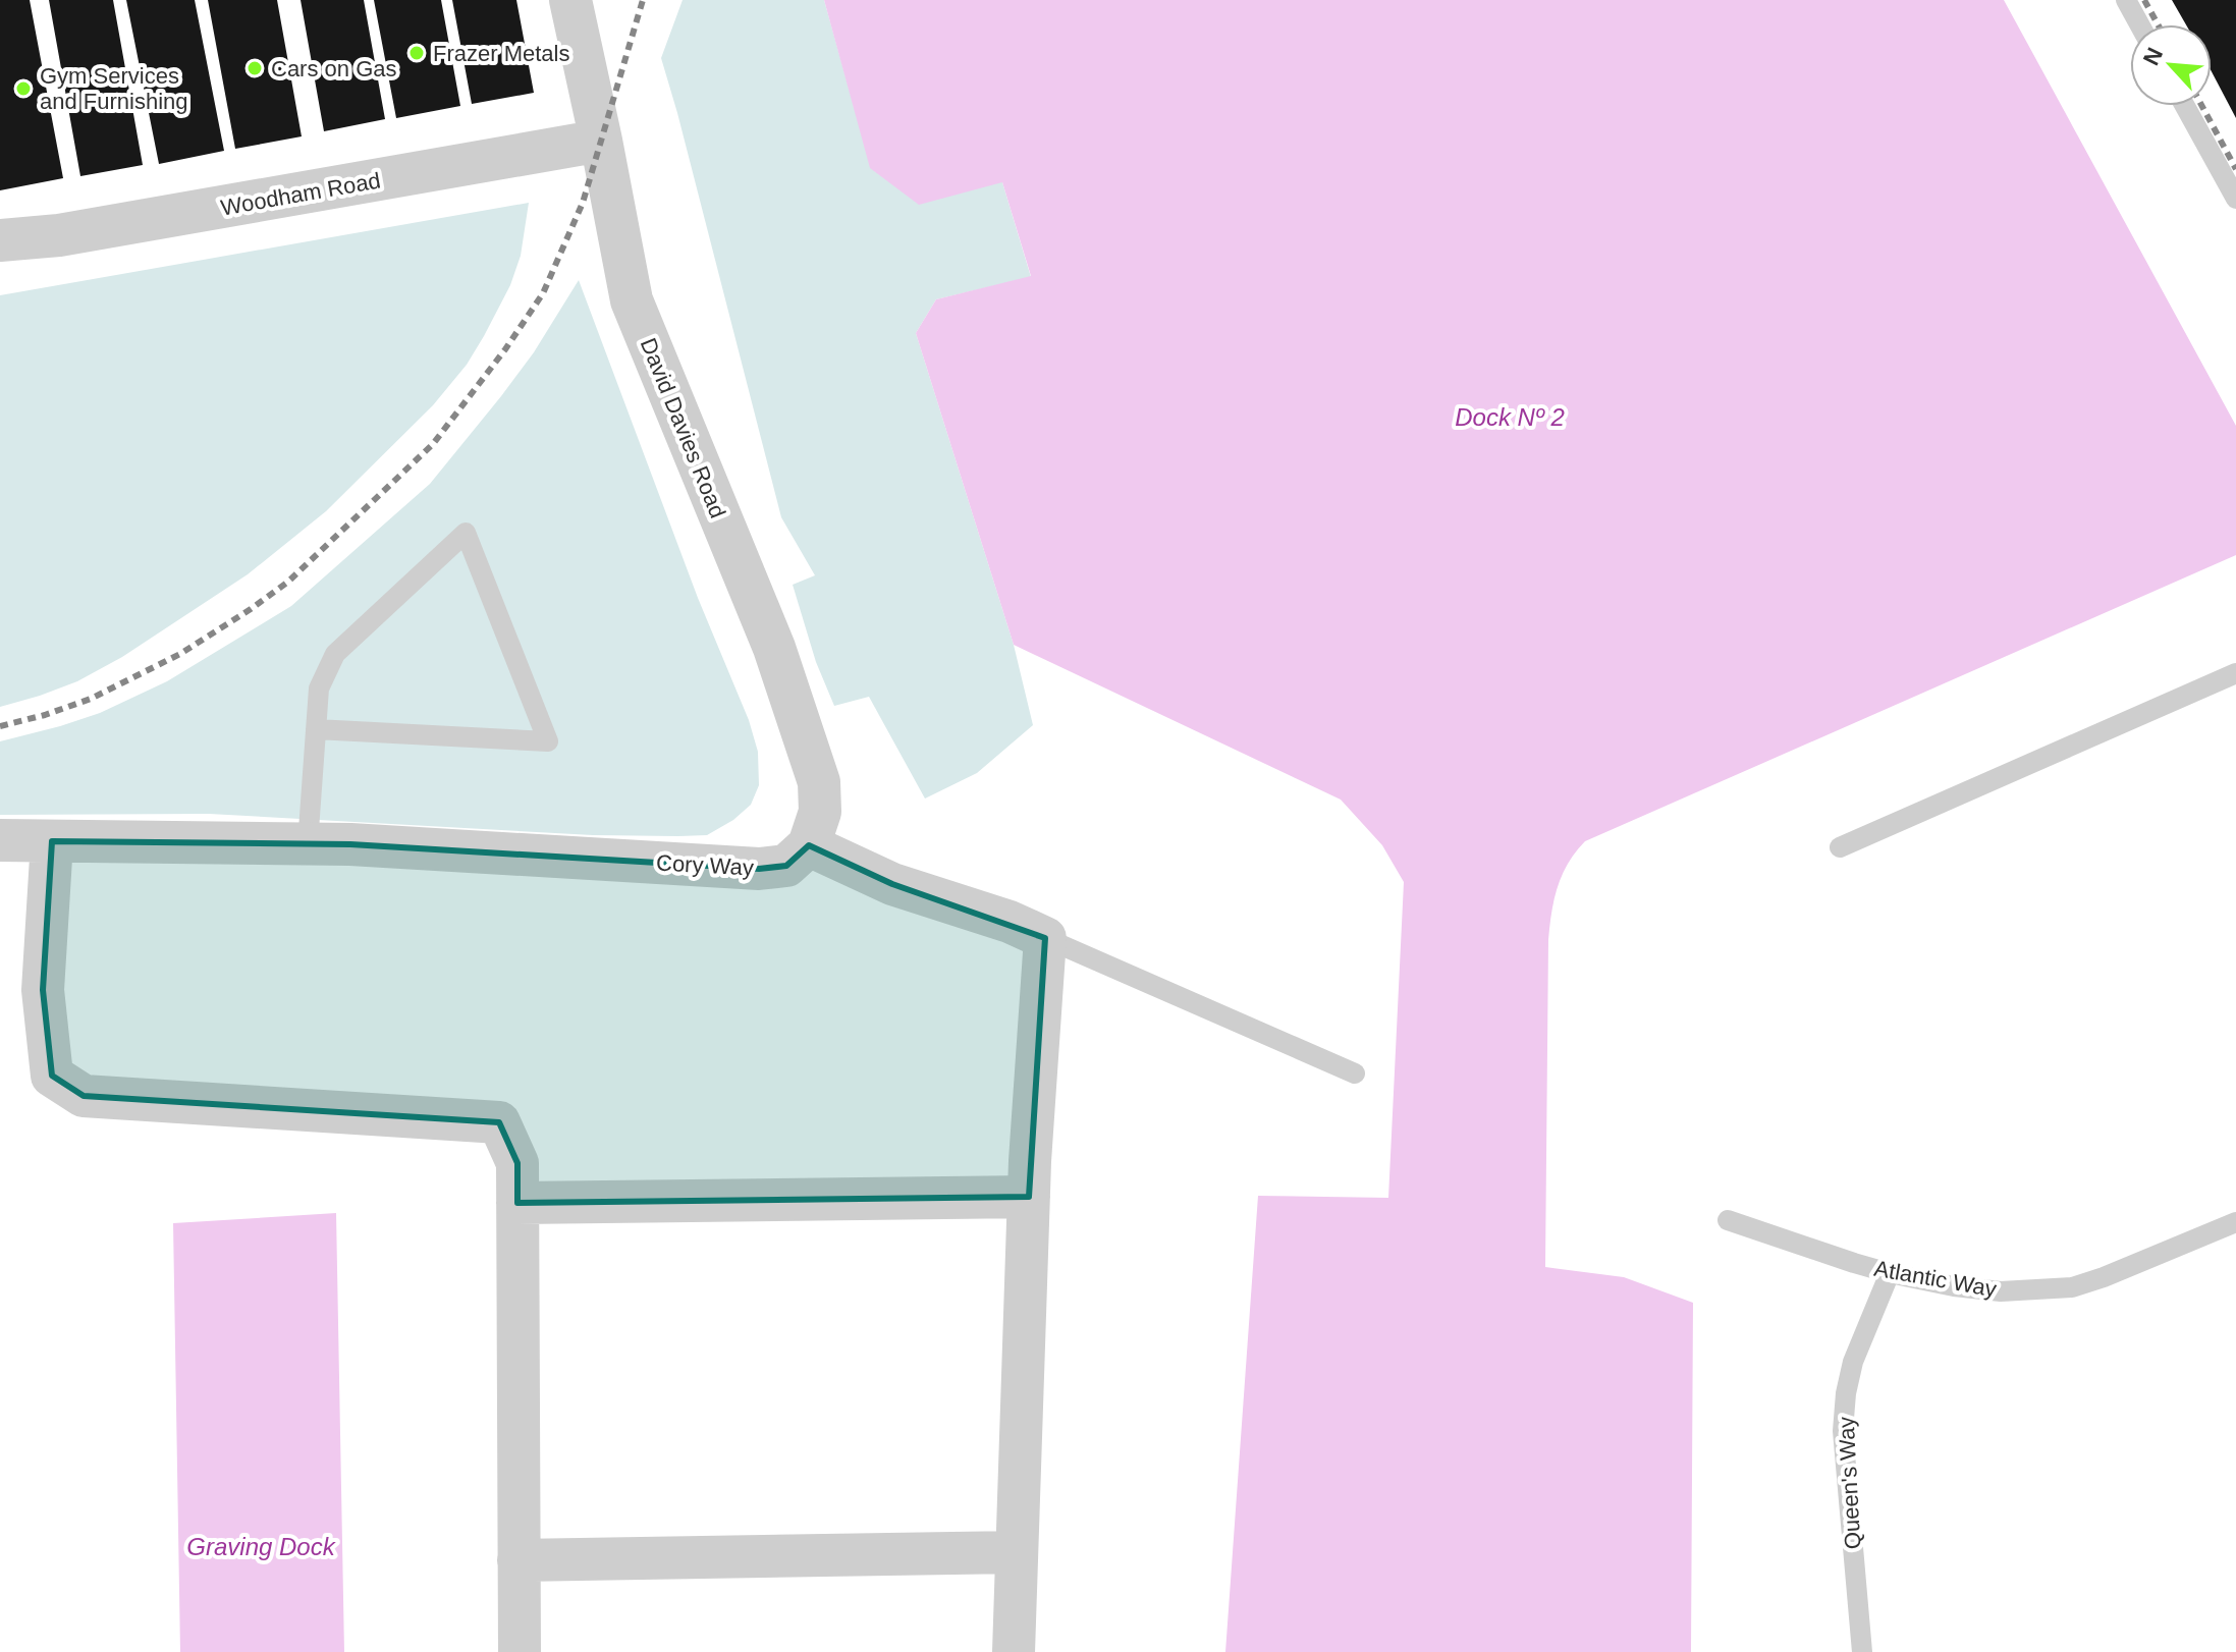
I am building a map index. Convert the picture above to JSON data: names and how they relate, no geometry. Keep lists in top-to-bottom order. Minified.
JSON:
{"streets":{"street":["Woodham Road","David Davies Road","Cory Way"],"lane":["Atlantic Way","Queen's Way"]},"crossings":[["Woodham Road","David Davies Road"],["David Davies Road","Cory Way"],["Atlantic Way","Queen's Way"]],"water":["Dock Nº 2","Graving Dock"],"places":["Frazer Metals","Cars on Gas","Gym Services and Furnishing"],"north":"top left"}
